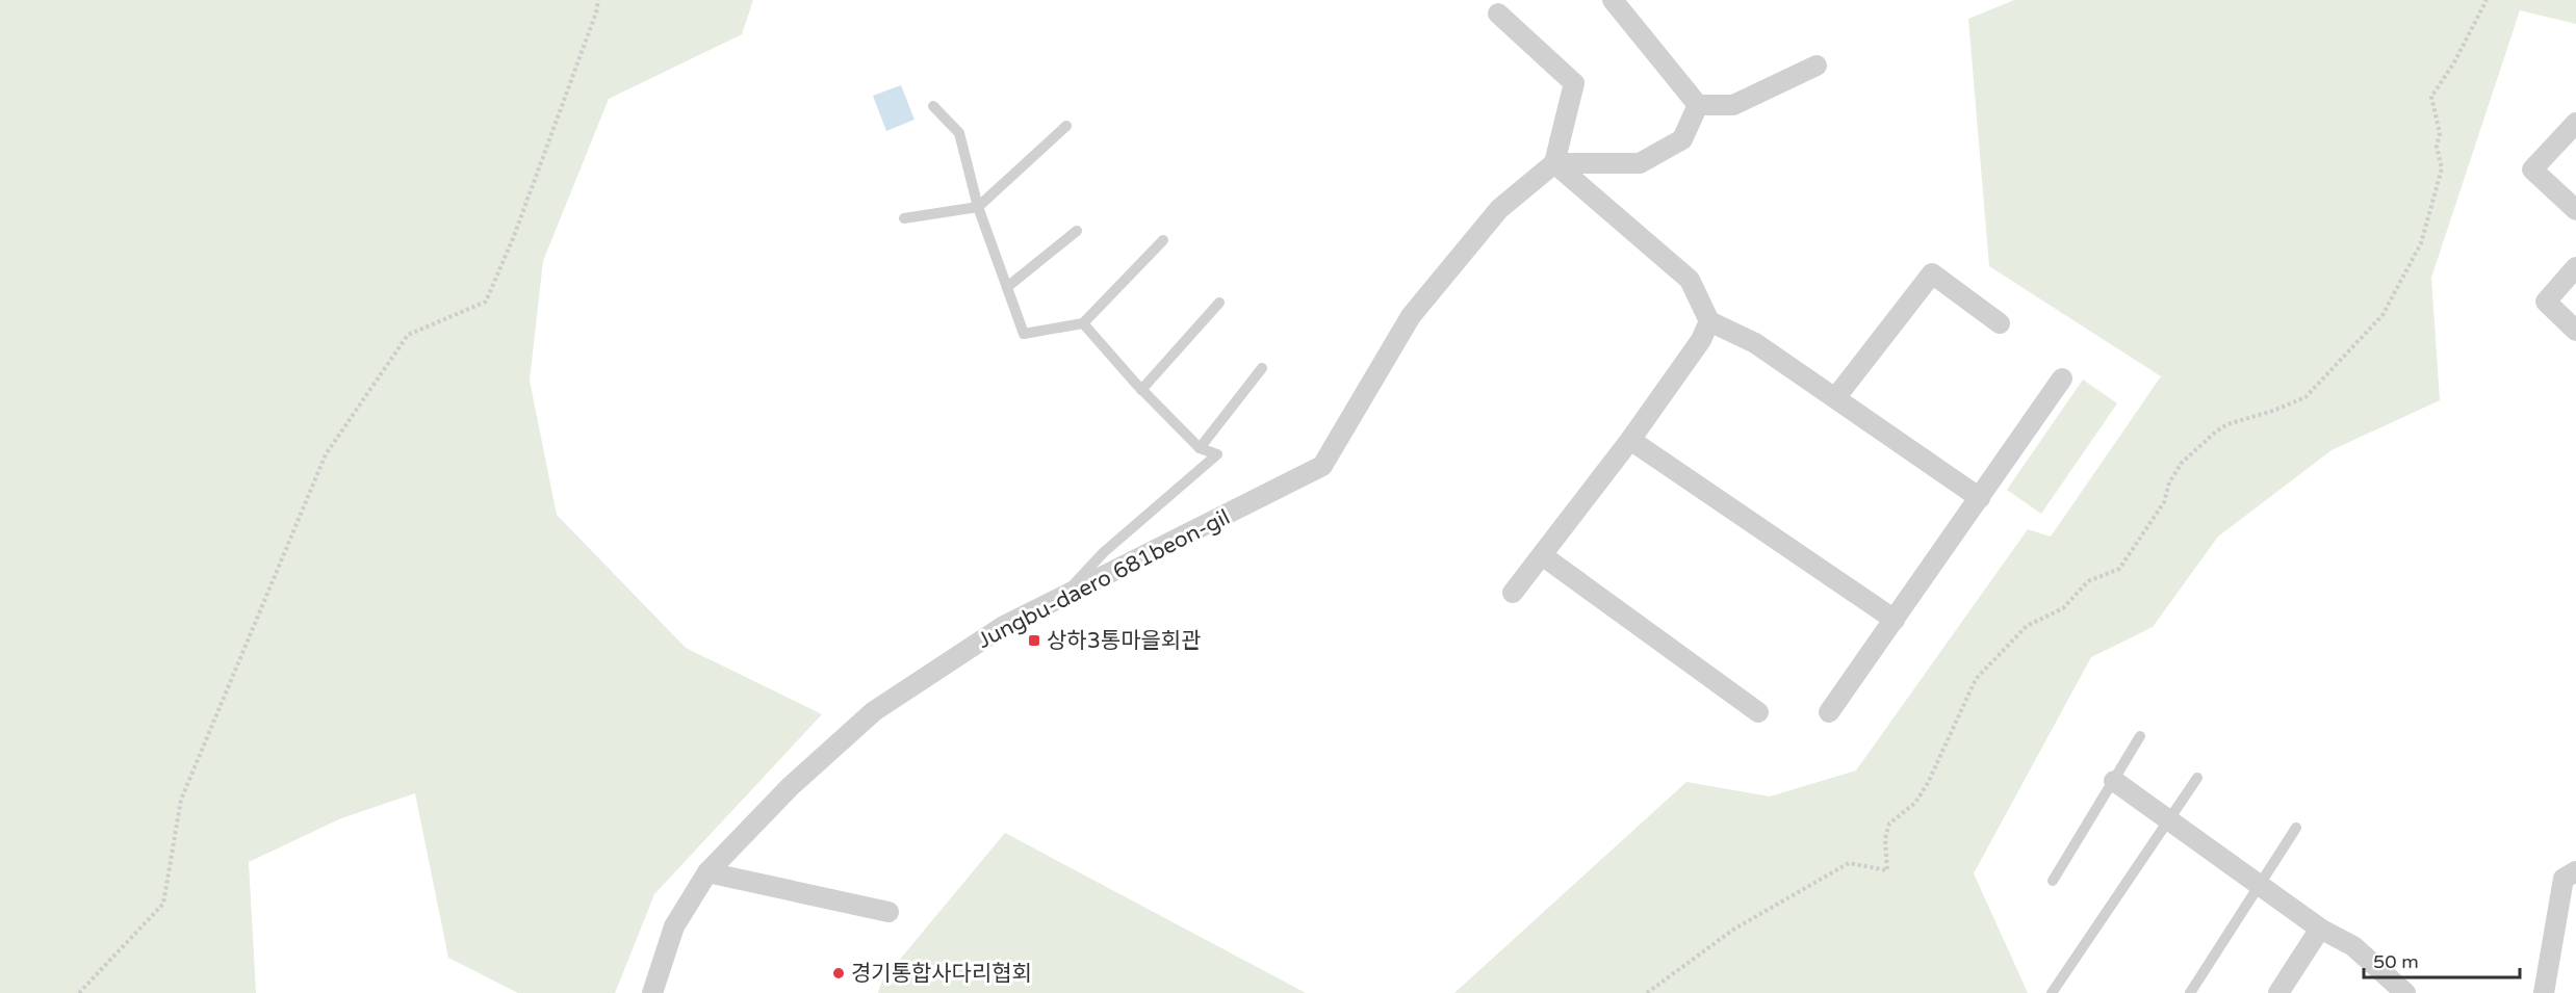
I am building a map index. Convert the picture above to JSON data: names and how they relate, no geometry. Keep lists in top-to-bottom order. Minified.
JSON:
{"streets":{"street":["Jungbu-daero 681beon-gil"]},"places":{"transit":["상하3통마을회관"],"other":["경기통합사다리협회"]},"scale_bar":"50 m"}
